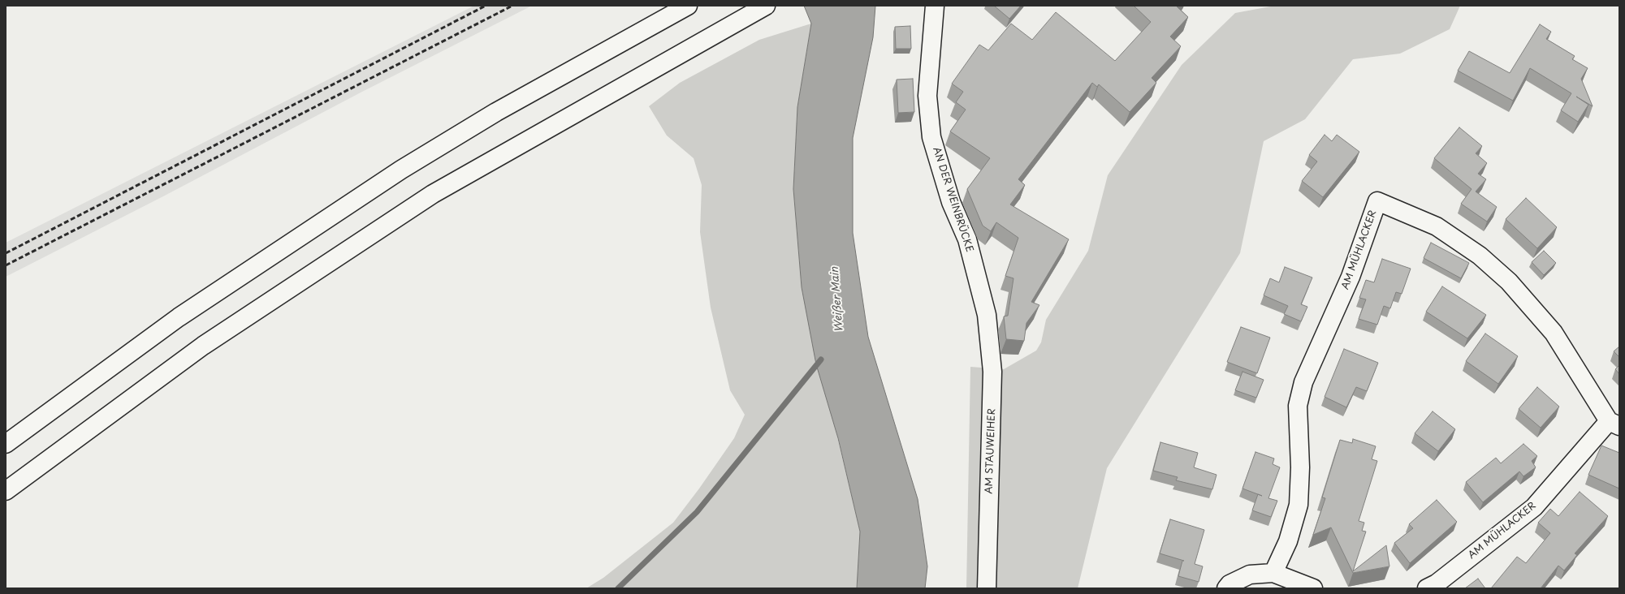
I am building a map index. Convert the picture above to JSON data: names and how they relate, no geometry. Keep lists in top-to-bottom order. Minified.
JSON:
{"streets":{"main road":["AN DER WEINBRÜCKE","AM MÜHLACKER","AM STAUWEIHER"]},"crossings":[["AN DER WEINBRÜCKE","AM STAUWEIHER"]],"water":["Weißer Main"]}
